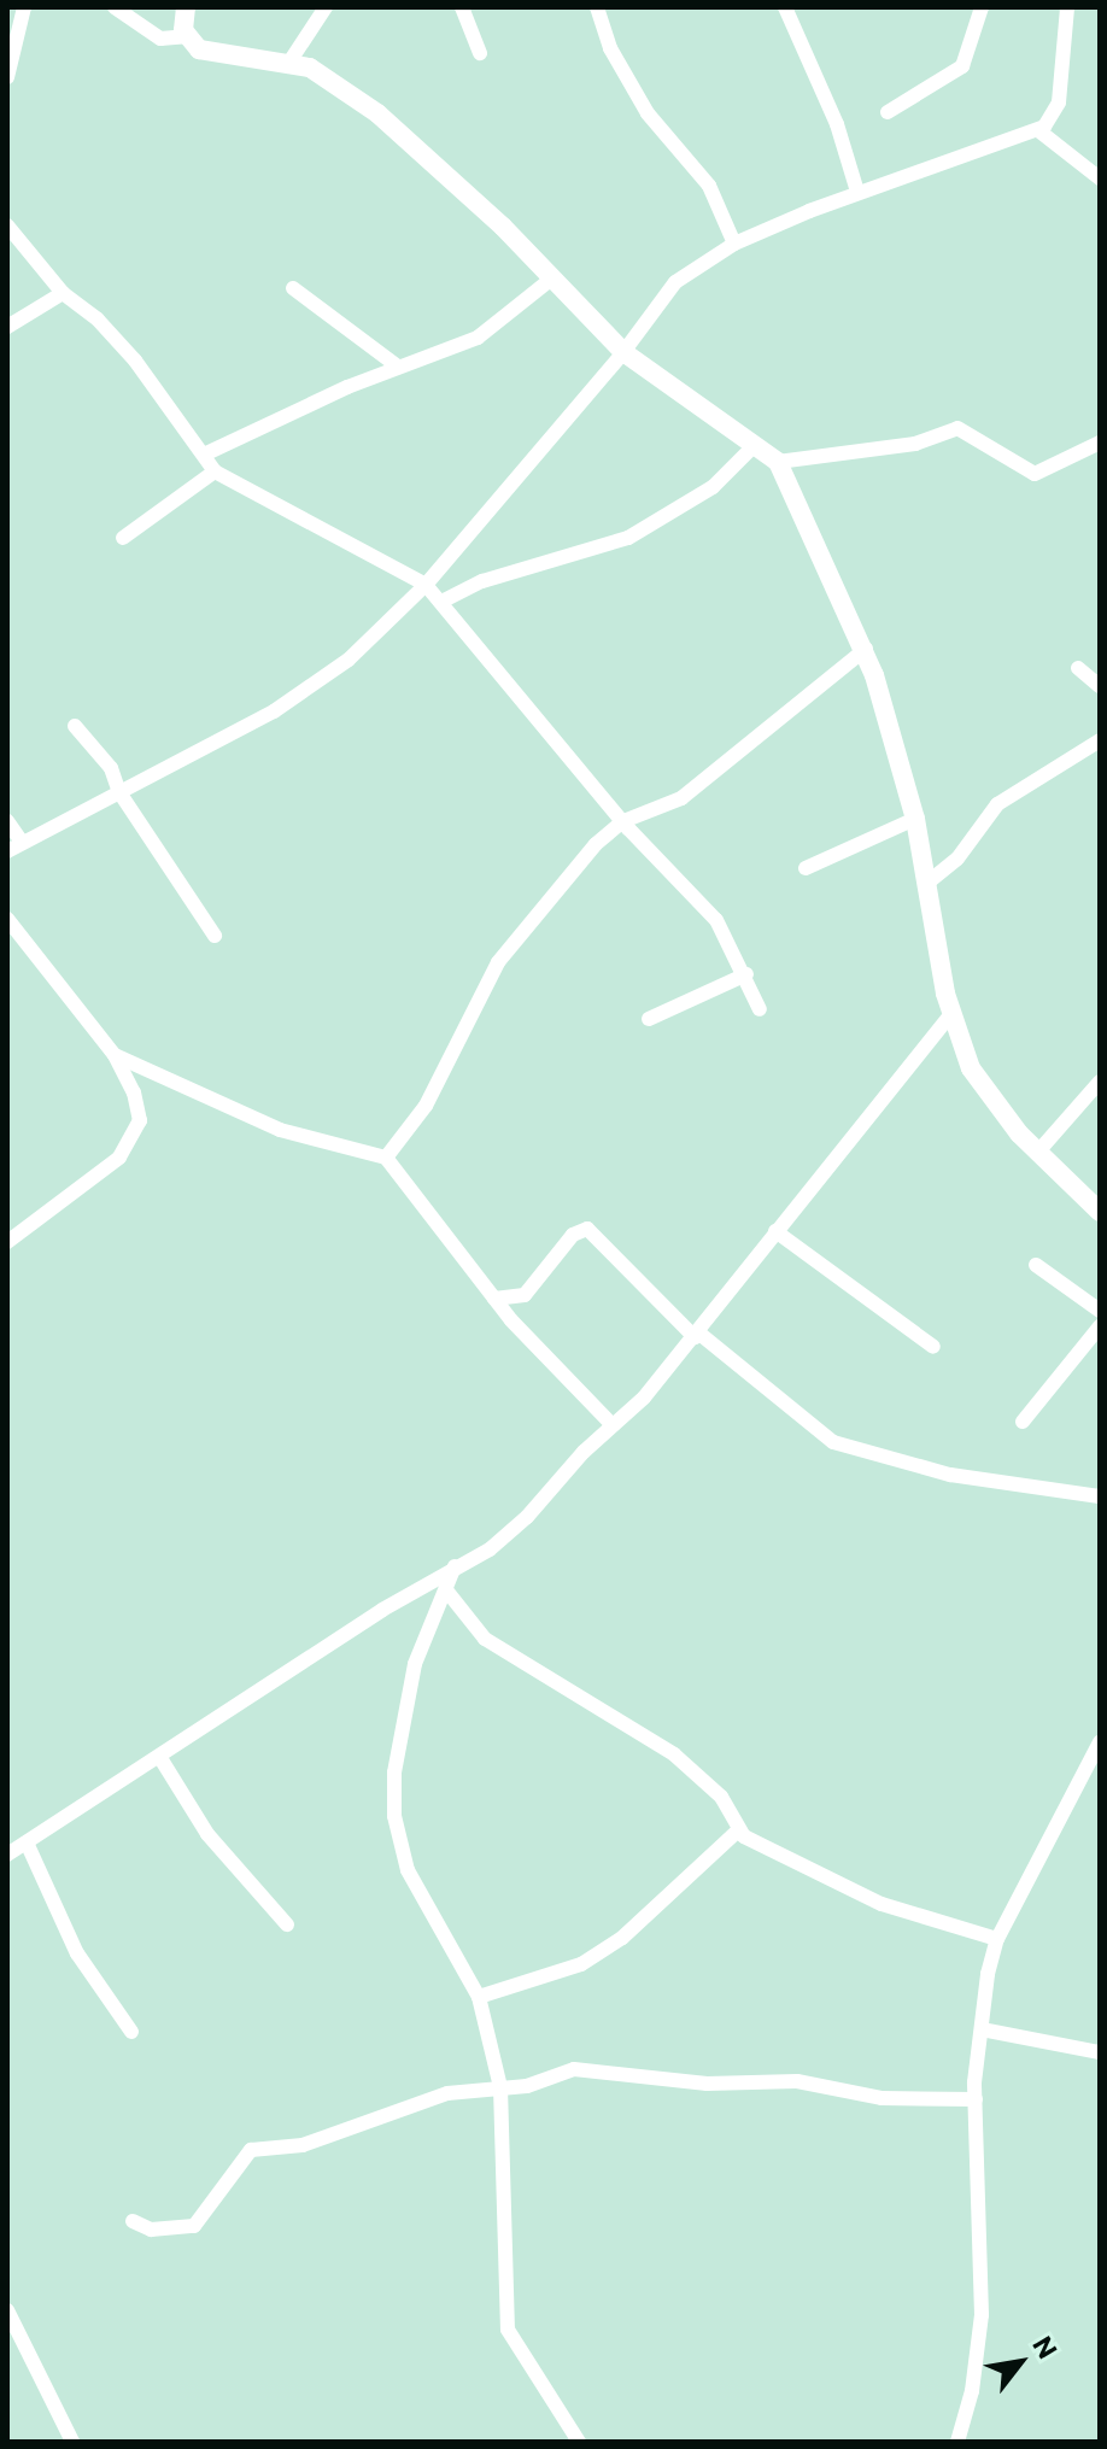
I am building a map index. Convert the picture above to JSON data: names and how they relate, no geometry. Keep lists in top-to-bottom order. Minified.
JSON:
{"north":"top right"}
